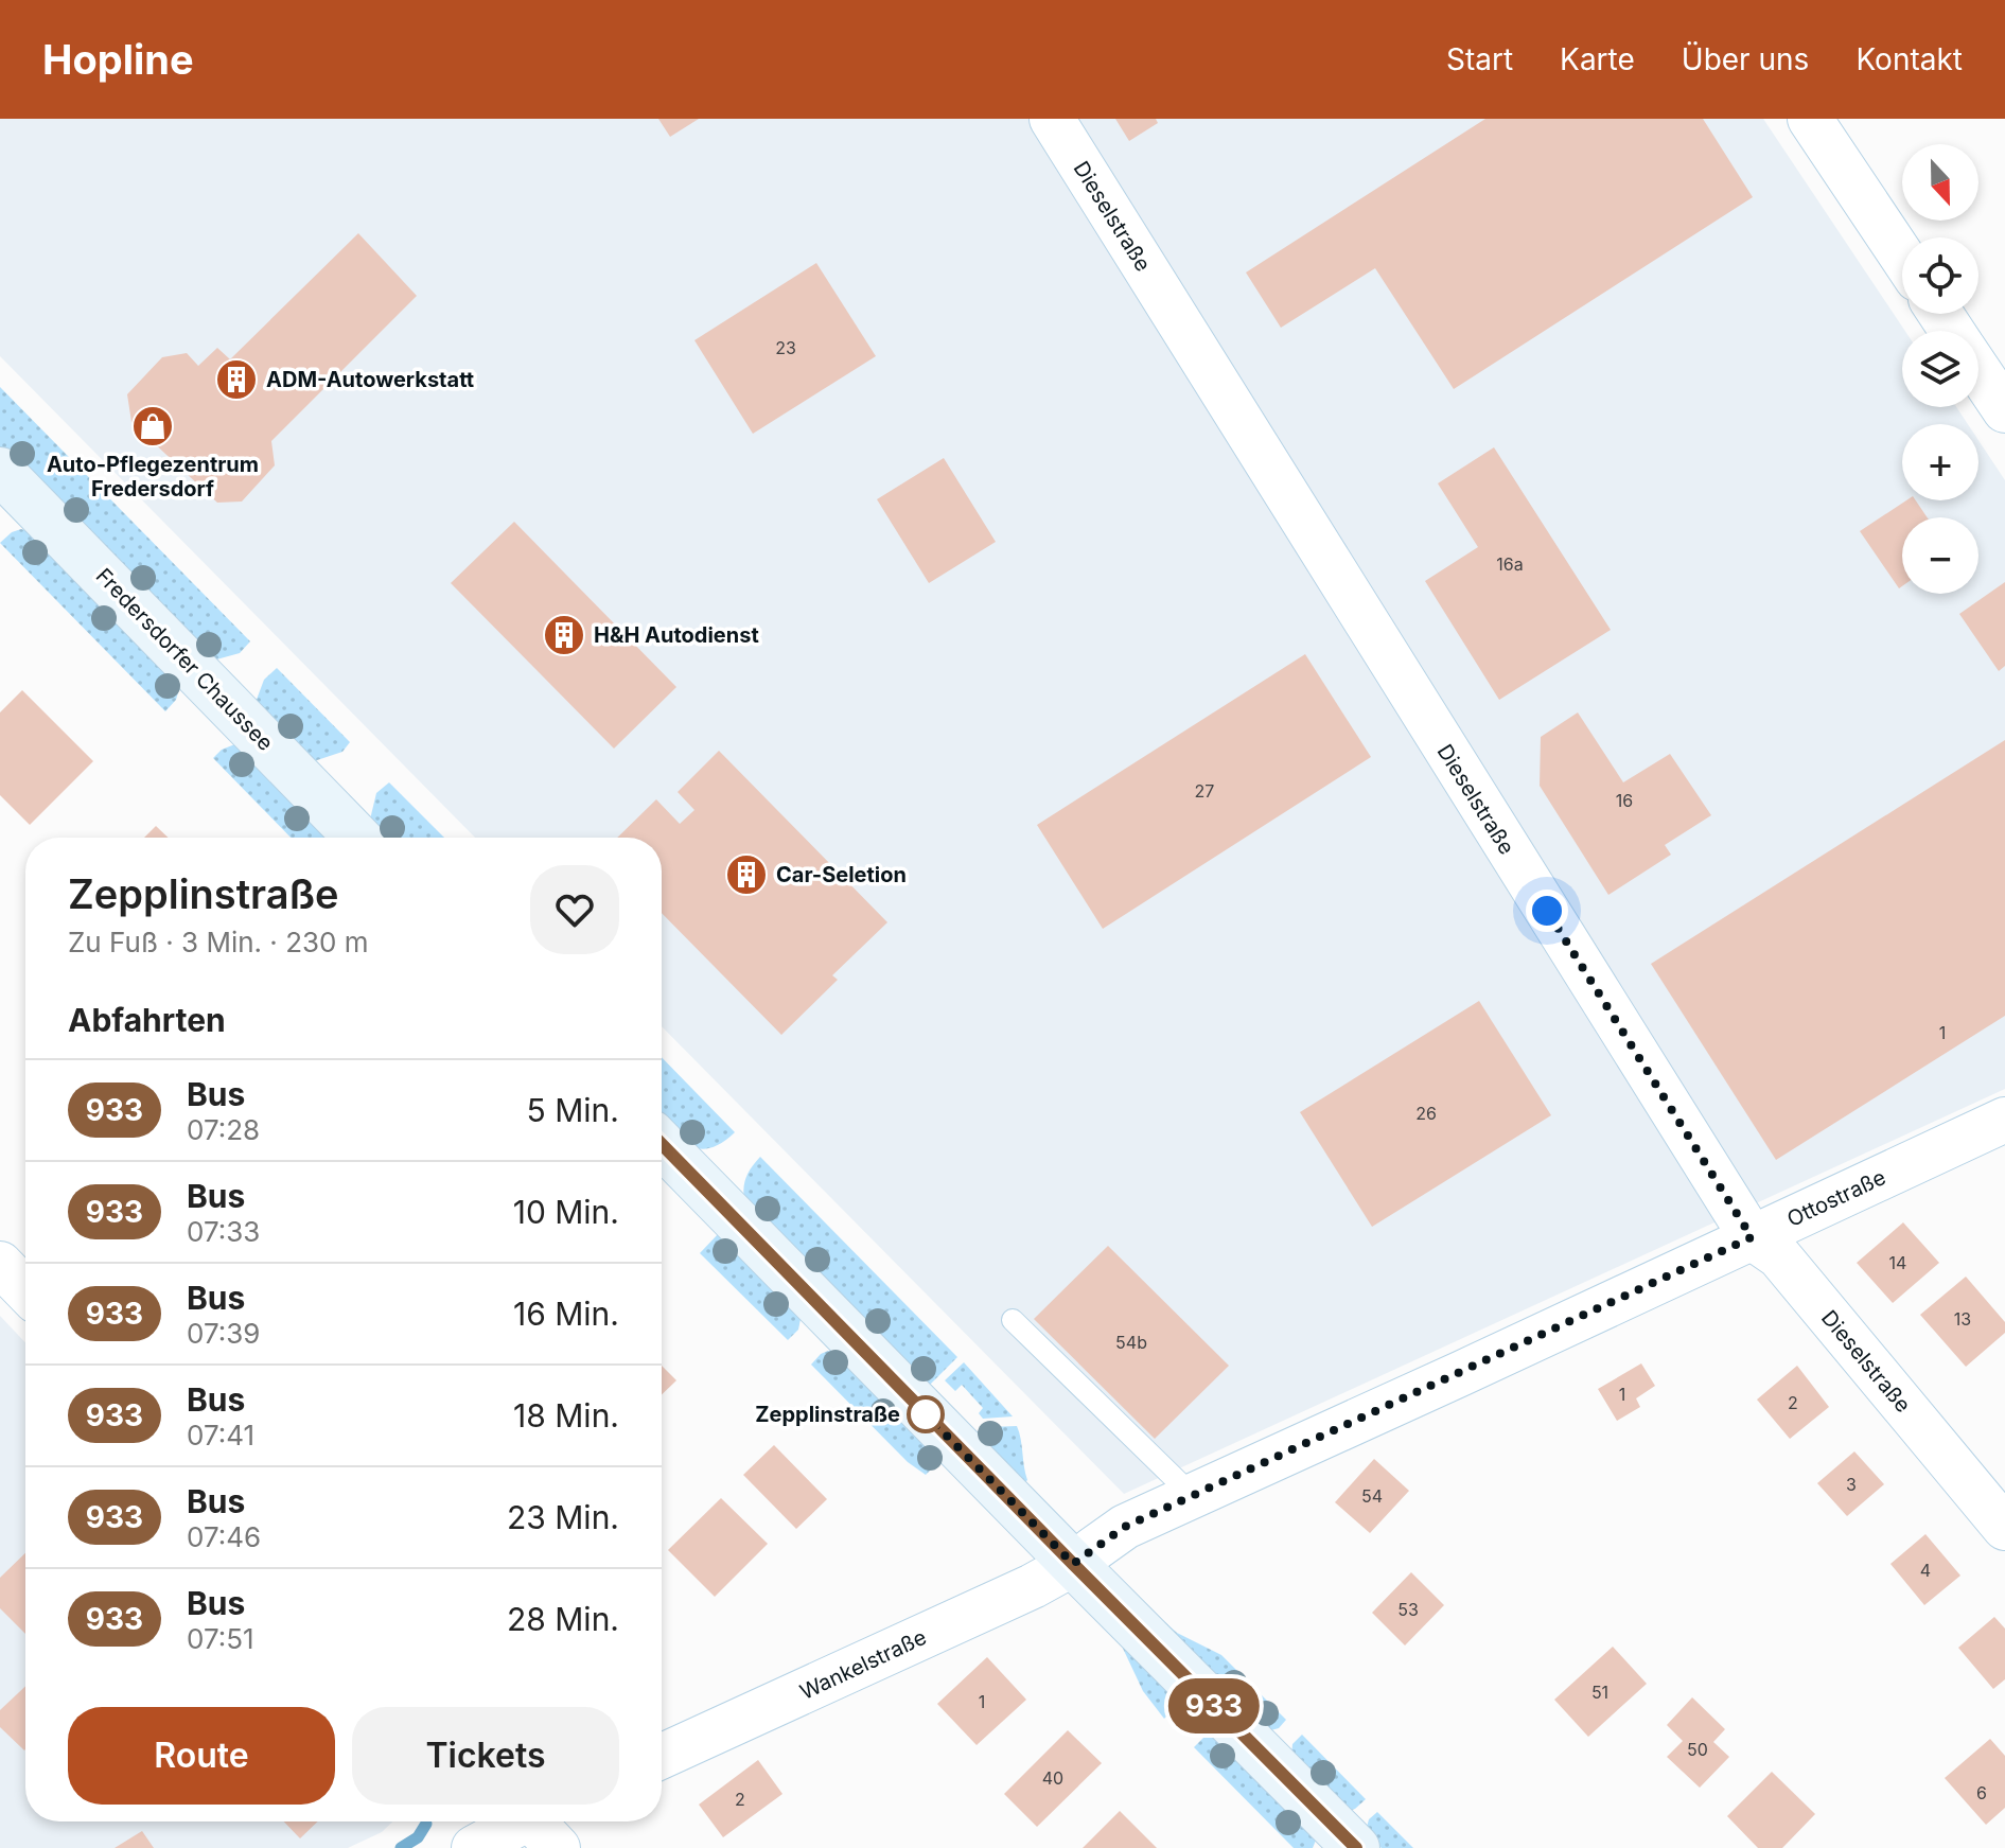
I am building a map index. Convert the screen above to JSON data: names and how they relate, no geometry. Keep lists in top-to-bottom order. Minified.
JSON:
{"streets":{"main road":["Fredersdorfer Chaussee"],"street":["Dieselstraße","Ottostraße","Wankelstraße"]},"crossings":[["Dieselstraße","Ottostraße"],["Ottostraße","Wankelstraße"]],"places":{"building":["ADM-Autowerkstatt","H&H Autodienst","Car-Seletion"],"shop":["Auto-Pflegezentrum Fredersdorf"],"other":["Zepplinstraße"]},"lines":["bus line 933"],"house_numbers":["23","16a","27","16","1","26","14","13","54b","1","2","3","54","4","53","51","1","50","40","6","2"],"north":"bottom","page":{"header":"Hopline","nav":["Start","Karte","Über uns","Kontakt"],"on_map":"933","map_buttons":["+","−"],"heading":[["Zepplinstraße","Zu Fuß · 3 Min. · 230 m"],"Abfahrten"],"list":[{"mark":"933","name":"Bus","note":"07:28","value":"5 Min."},{"mark":"933","name":"Bus","note":"07:33","value":"10 Min."},{"mark":"933","name":"Bus","note":"07:39","value":"16 Min."},{"mark":"933","name":"Bus","note":"07:41","value":"18 Min."},{"mark":"933","name":"Bus","note":"07:46","value":"23 Min."},{"mark":"933","name":"Bus","note":"07:51","value":"28 Min."}],"buttons":["Route","Tickets"]}}
